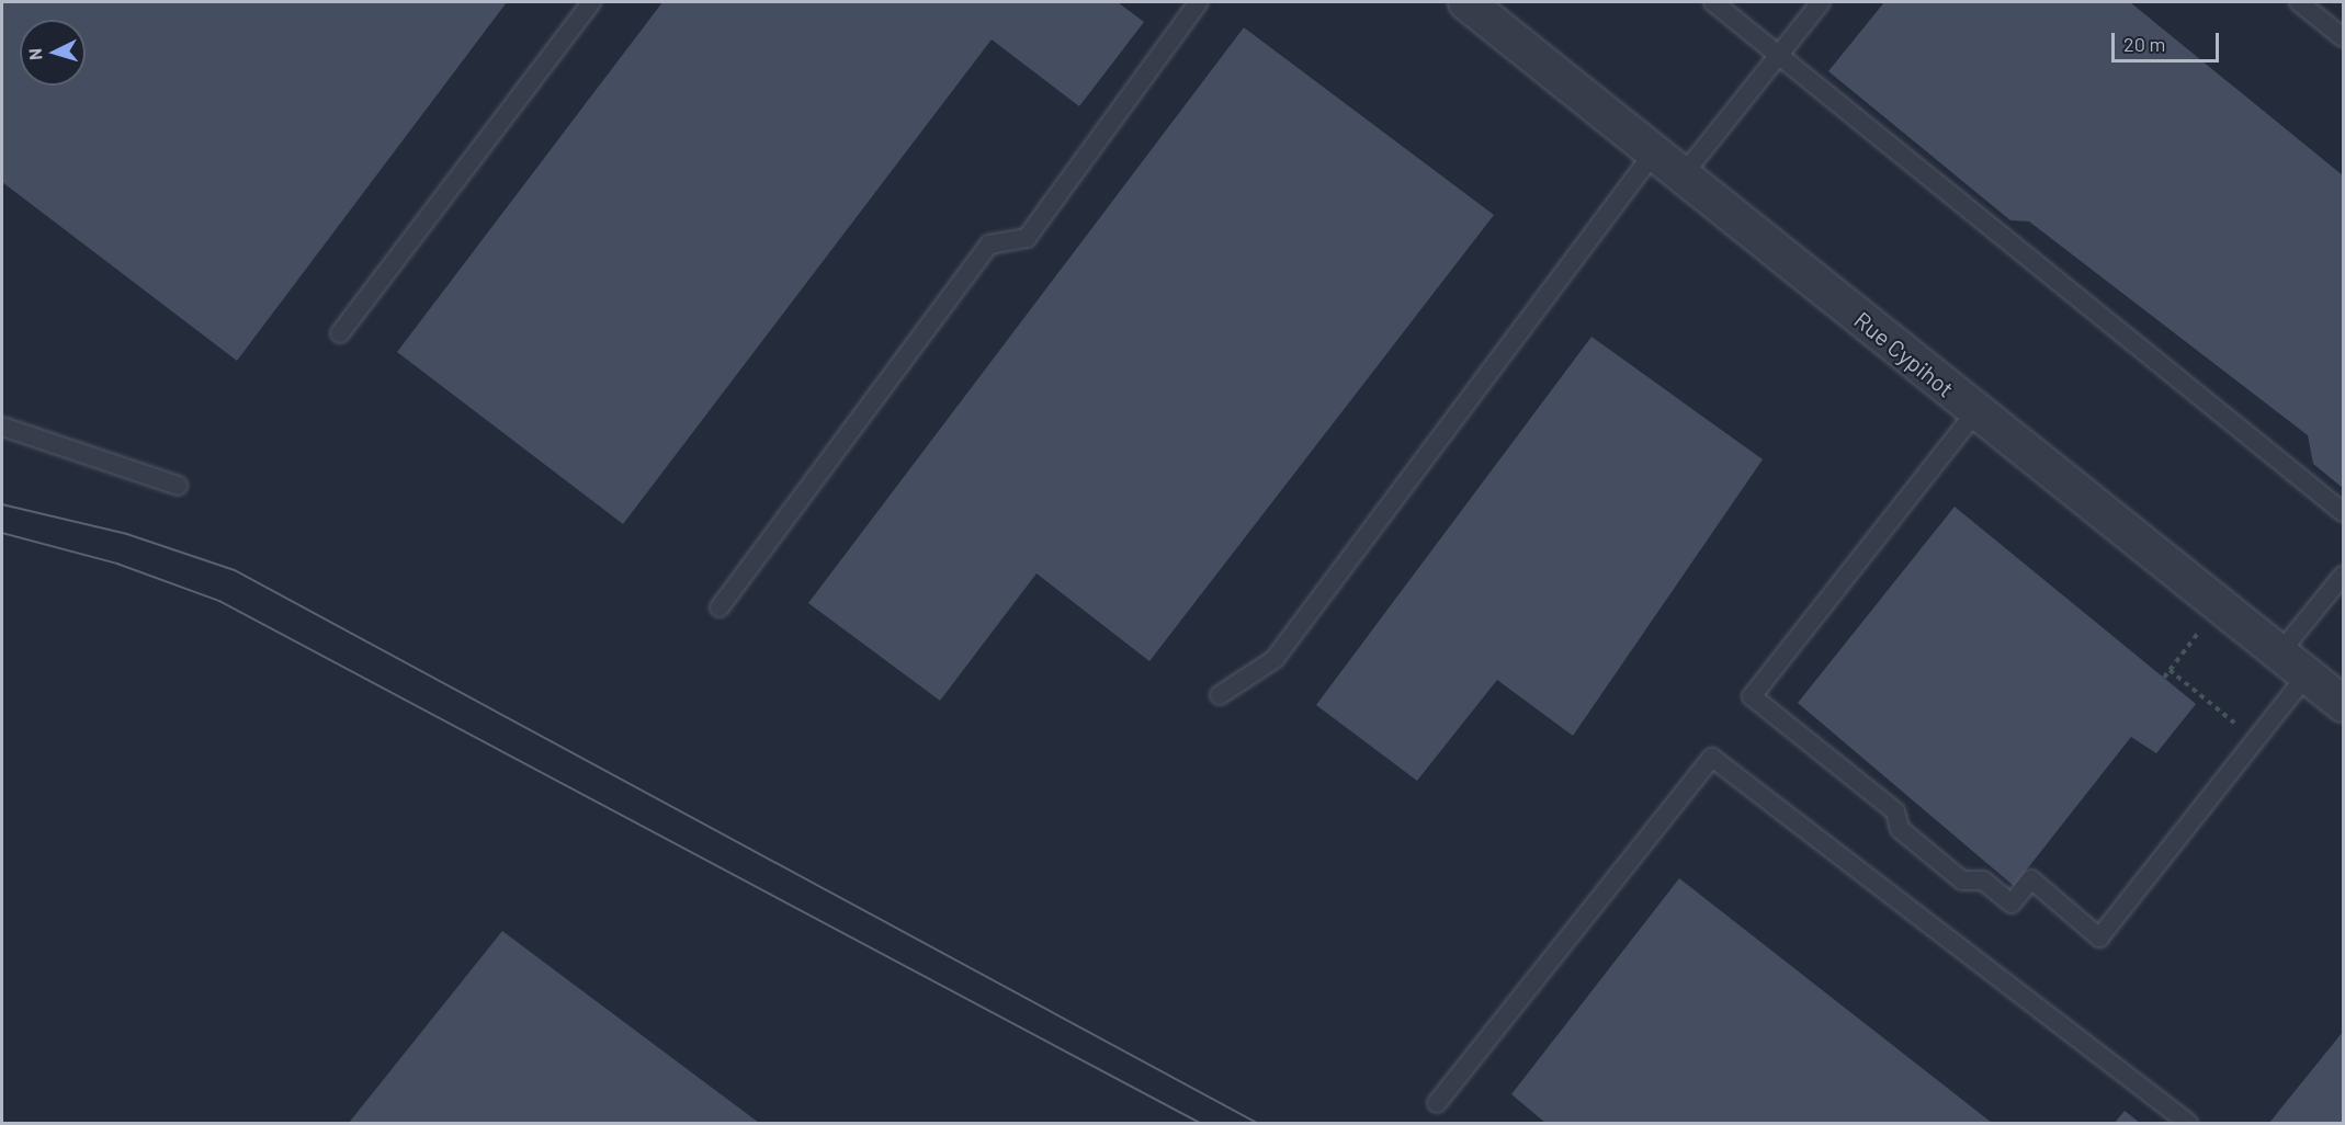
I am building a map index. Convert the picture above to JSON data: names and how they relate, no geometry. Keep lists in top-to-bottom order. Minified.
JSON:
{"streets":{"street":["Rue Cypihot"]},"scale_bar":"20 m","north":"left"}
